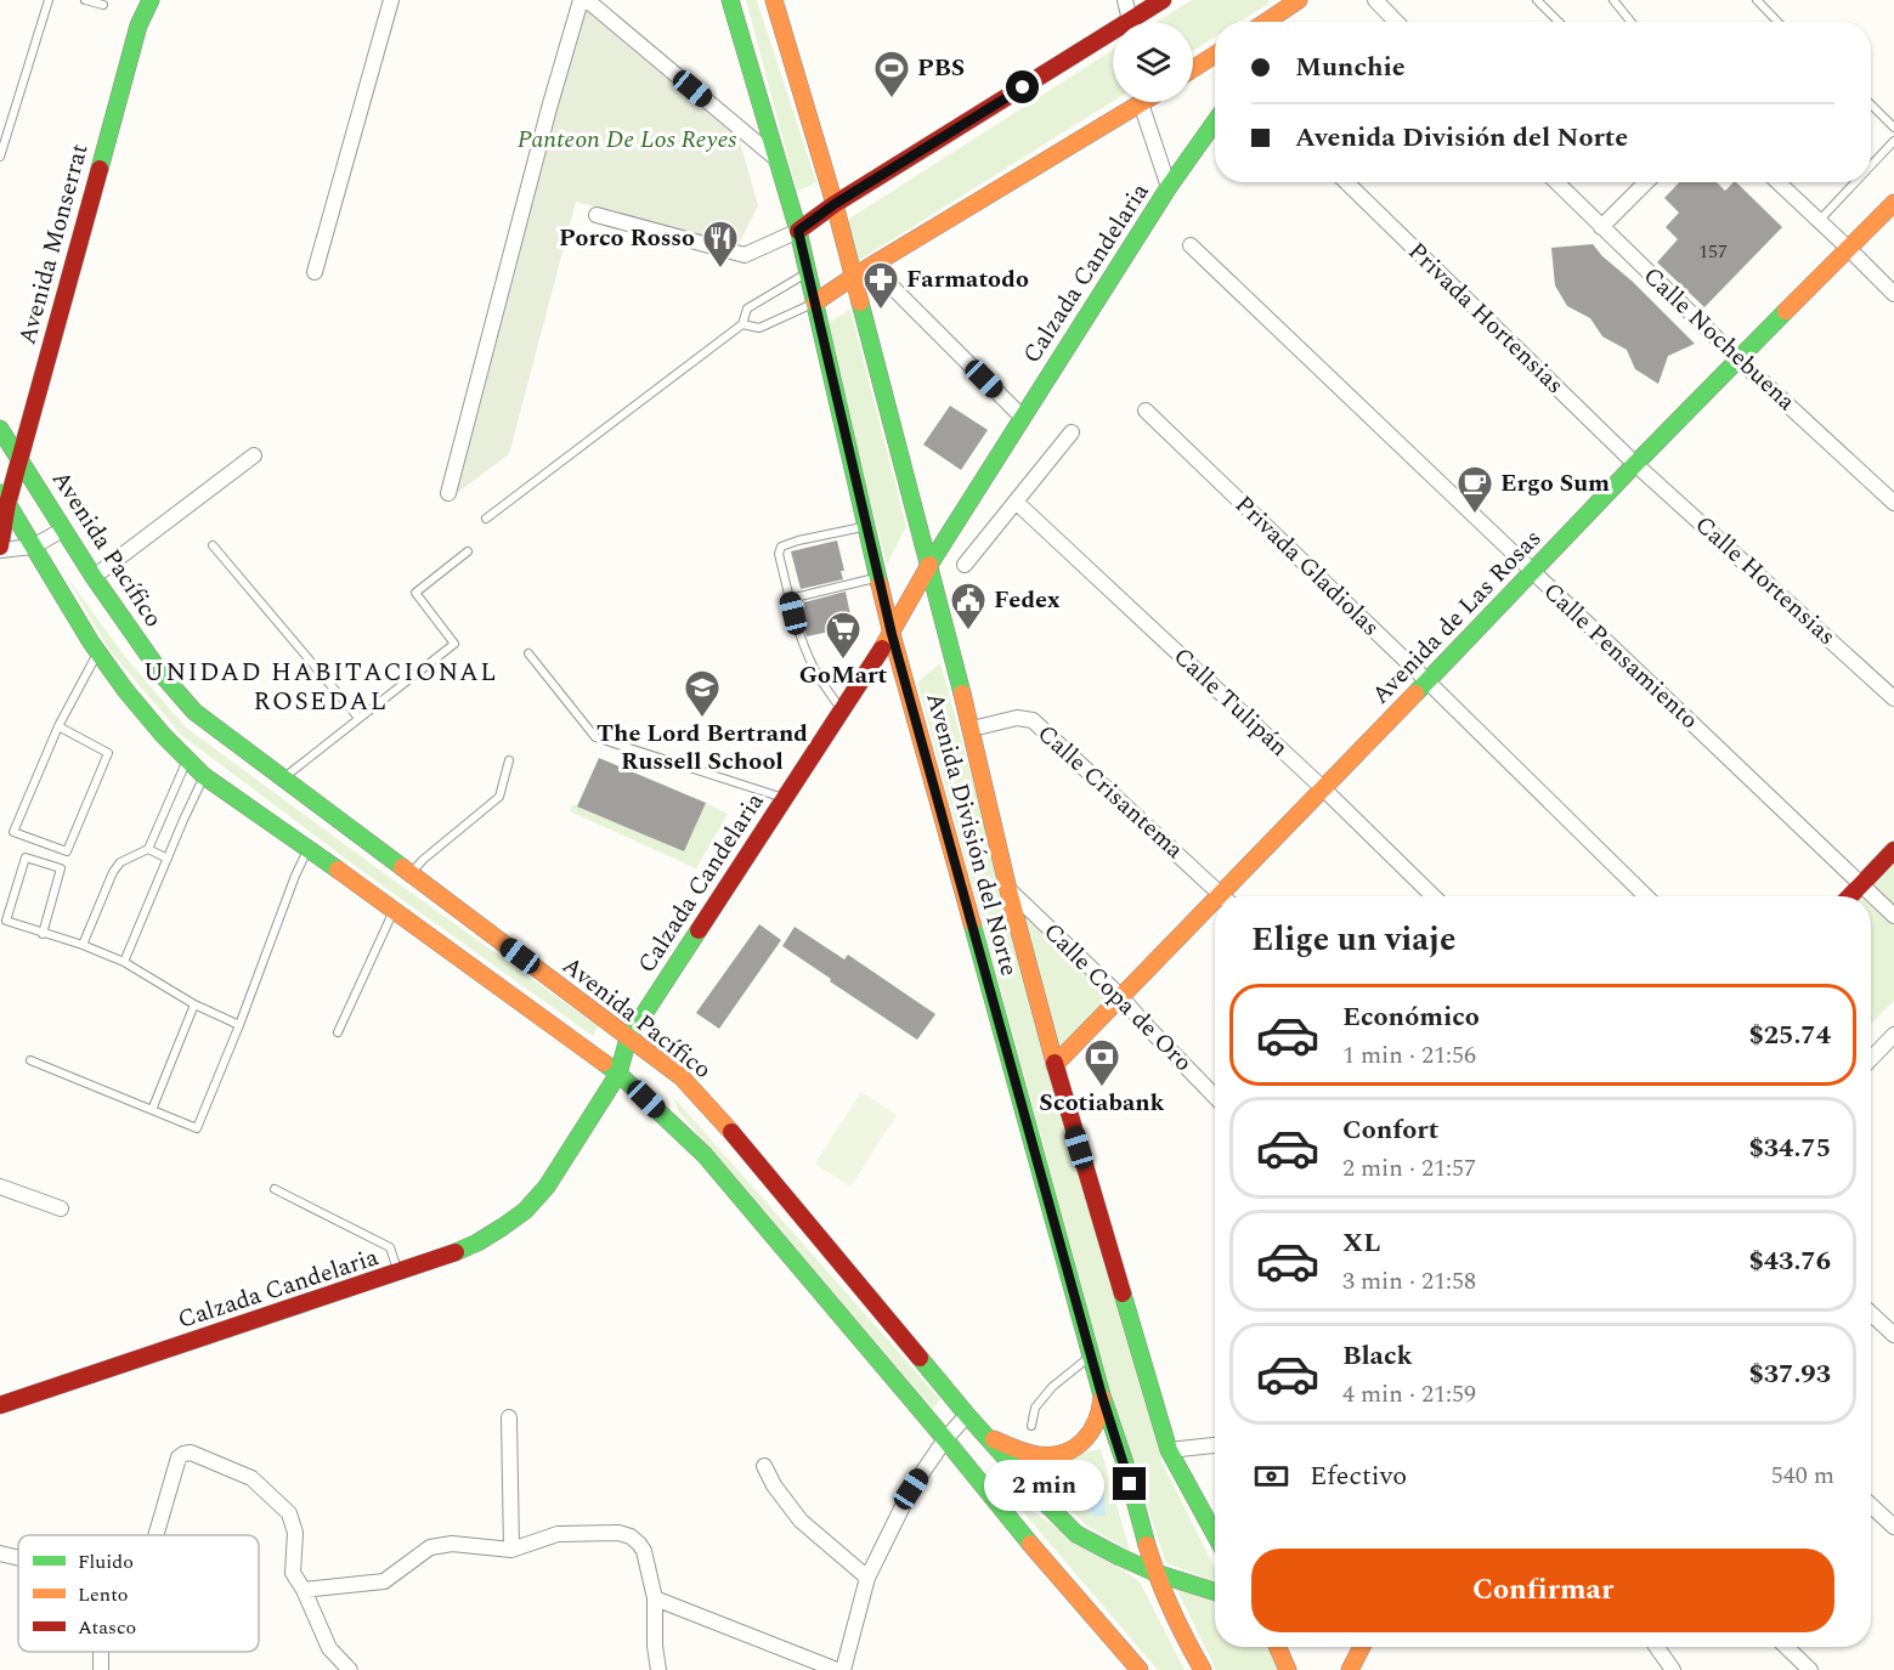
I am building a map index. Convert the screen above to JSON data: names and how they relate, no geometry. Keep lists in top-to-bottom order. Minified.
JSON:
{"streets":{"street":["Avenida Monserrat","Calzada Candelaria","Privada Hortensias","Calle Nochebuena","Avenida Pacífico","Privada Gladiolas","Calle Hortensias","Avenida de Las Rosas","Calle Pensamiento","Calle Tulipán","Calle Crisantema","Avenida División del Norte","Calle Copa de Oro"]},"crossings":[["Avenida Monserrat","Avenida Pacífico"],["Calzada Candelaria","Avenida Pacífico"],["Calzada Candelaria","Avenida División del Norte"],["Privada Hortensias","Calle Hortensias"],["Privada Hortensias","Avenida de Las Rosas"],["Calle Nochebuena","Avenida de Las Rosas"],["Avenida Pacífico","Avenida División del Norte"],["Privada Gladiolas","Avenida de Las Rosas"],["Calle Hortensias","Avenida de Las Rosas"],["Avenida de Las Rosas","Calle Pensamiento"],["Avenida de Las Rosas","Calle Tulipán"],["Avenida de Las Rosas","Avenida División del Norte"],["Avenida de Las Rosas","Calle Copa de Oro"],["Calle Crisantema","Avenida División del Norte"],["Avenida División del Norte","Calle Copa de Oro"]],"districts":["UNIDAD HABITACIONAL ROSEDAL"],"parks":["Panteon De Los Reyes"],"places":{"sports":["PBS"],"restaurant":["Porco Rosso"],"pharmacy":["Farmatodo"],"cafe":["Ergo Sum"],"public building":["Fedex"],"supermarket":["GoMart"],"school or university":["The Lord Bertrand Russell School"],"bank":["Scotiabank"]},"house_numbers":["157"],"legend":["Fluido","Lento","Atasco"],"page":{"banner":["Munchie","Avenida División del Norte"],"heading":"Elige un viaje","list":[{"name":"Económico","note":"1 min · 21:56","value":"$25.74"},{"name":"Confort","note":"2 min · 21:57","value":"$34.75"},{"name":"XL","note":"3 min · 21:58","value":"$43.76"},{"name":"Black","note":"4 min · 21:59","value":"$37.93"}],"pay":["Efectivo","540 m"],"bubble":"2 min","buttons":"Confirmar"}}
